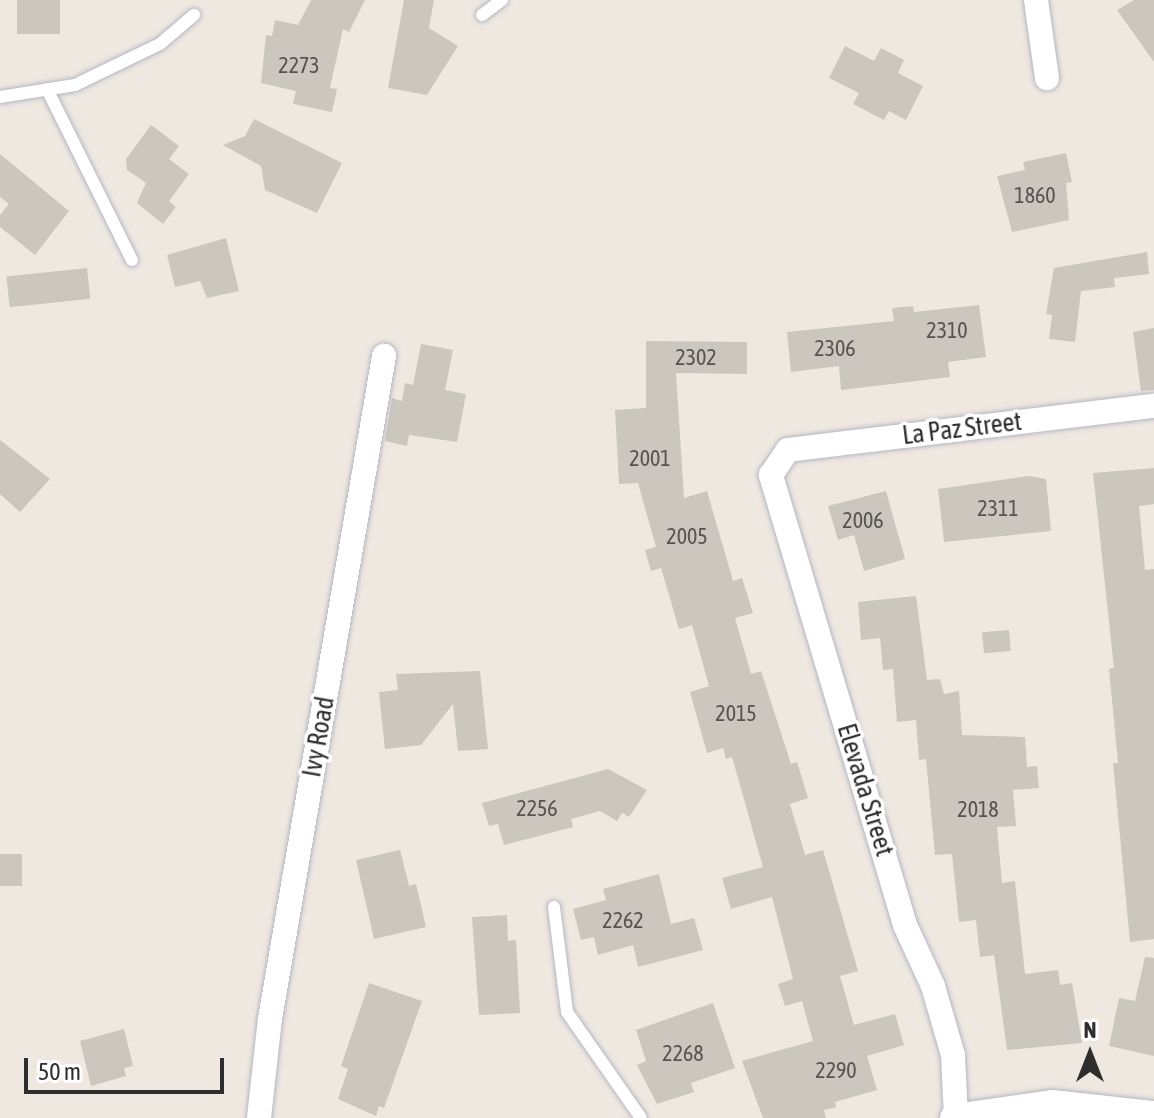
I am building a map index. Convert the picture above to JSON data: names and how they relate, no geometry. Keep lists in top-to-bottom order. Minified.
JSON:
{"streets":{"street":["La Paz Street","Ivy Road","Elevada Street"]},"crossings":[["La Paz Street","Elevada Street"]],"house_numbers":["2273","1860","2310","2306","2302","2001","2311","2006","2005","2015","2256","2018","2262","2268","2290"],"scale_bar":"50 m","north":"top"}
